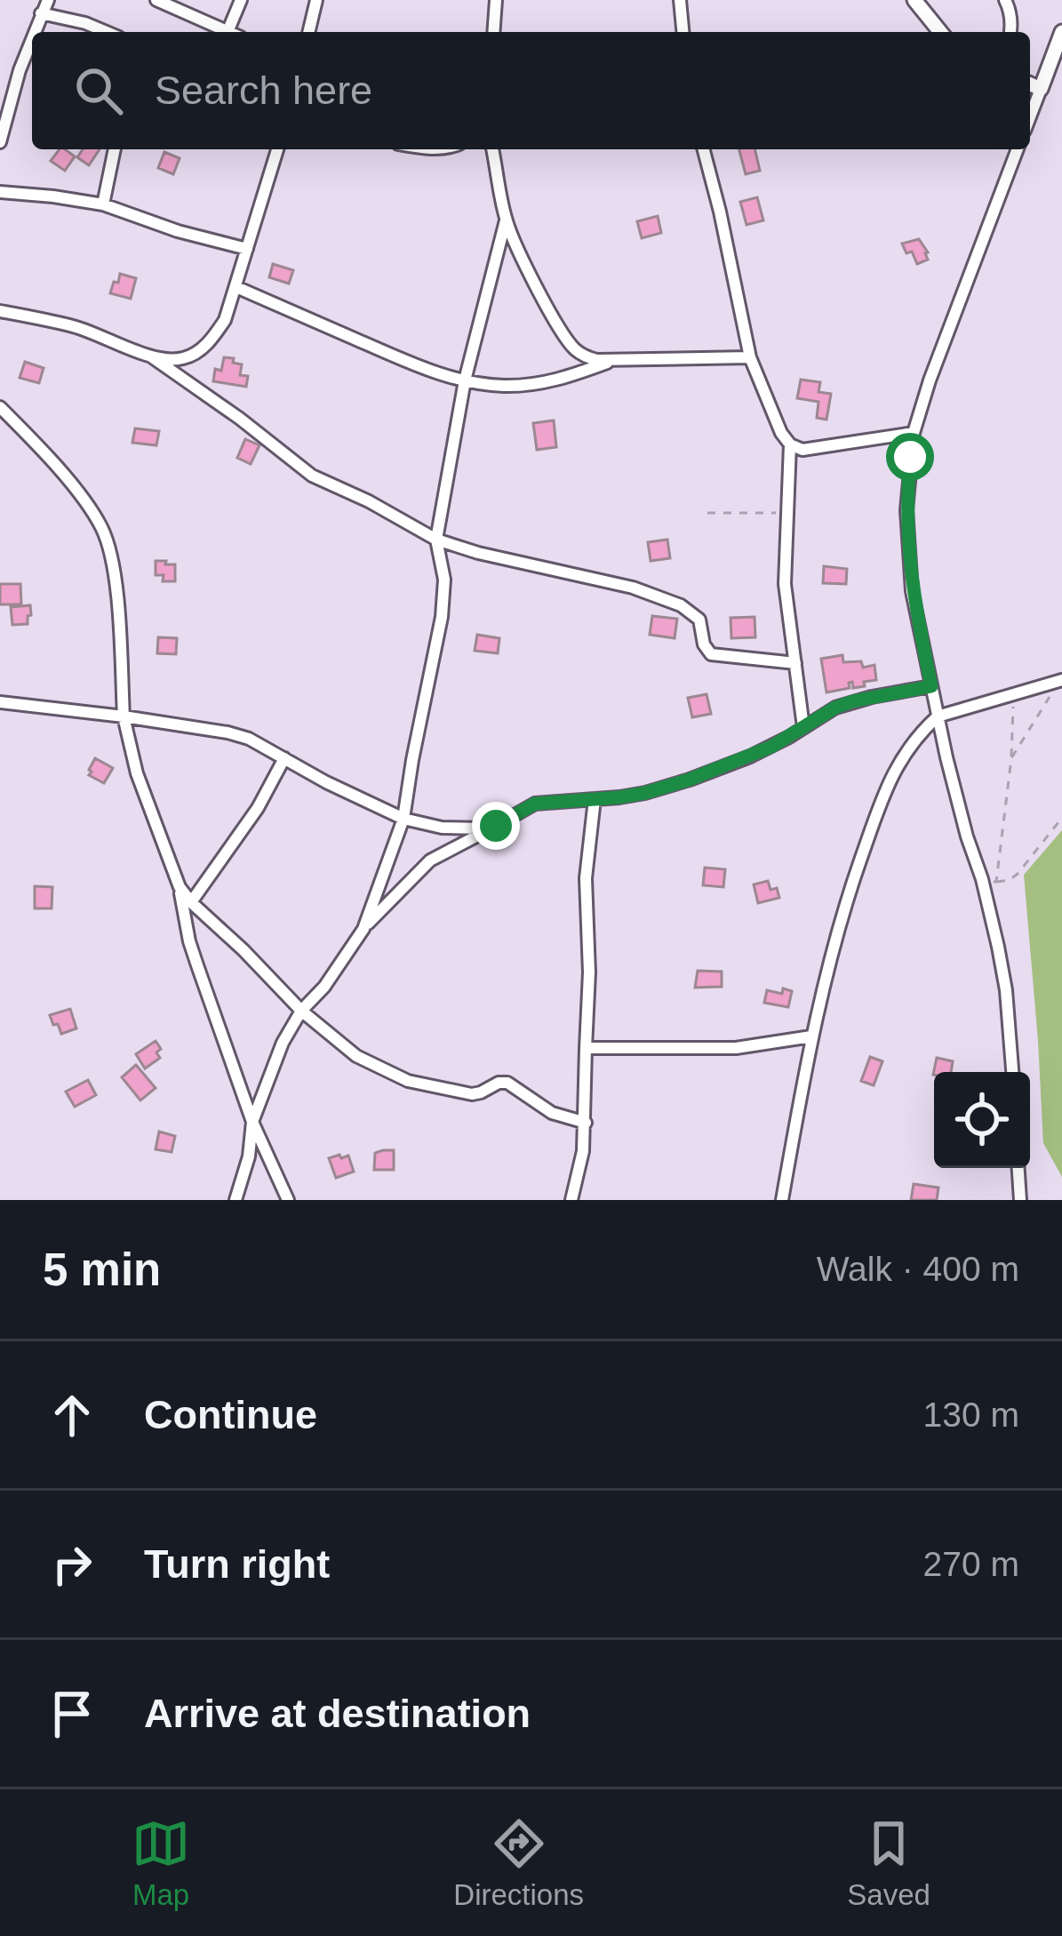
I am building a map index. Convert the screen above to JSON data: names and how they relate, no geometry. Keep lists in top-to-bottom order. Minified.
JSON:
{"page":{"search":"Search here","heading":["5 min","Walk · 400 m"],"list":[["Continue","130 m"],["Turn right","270 m"],"Arrive at destination"],"nav":["Map","Directions","Saved"]}}
